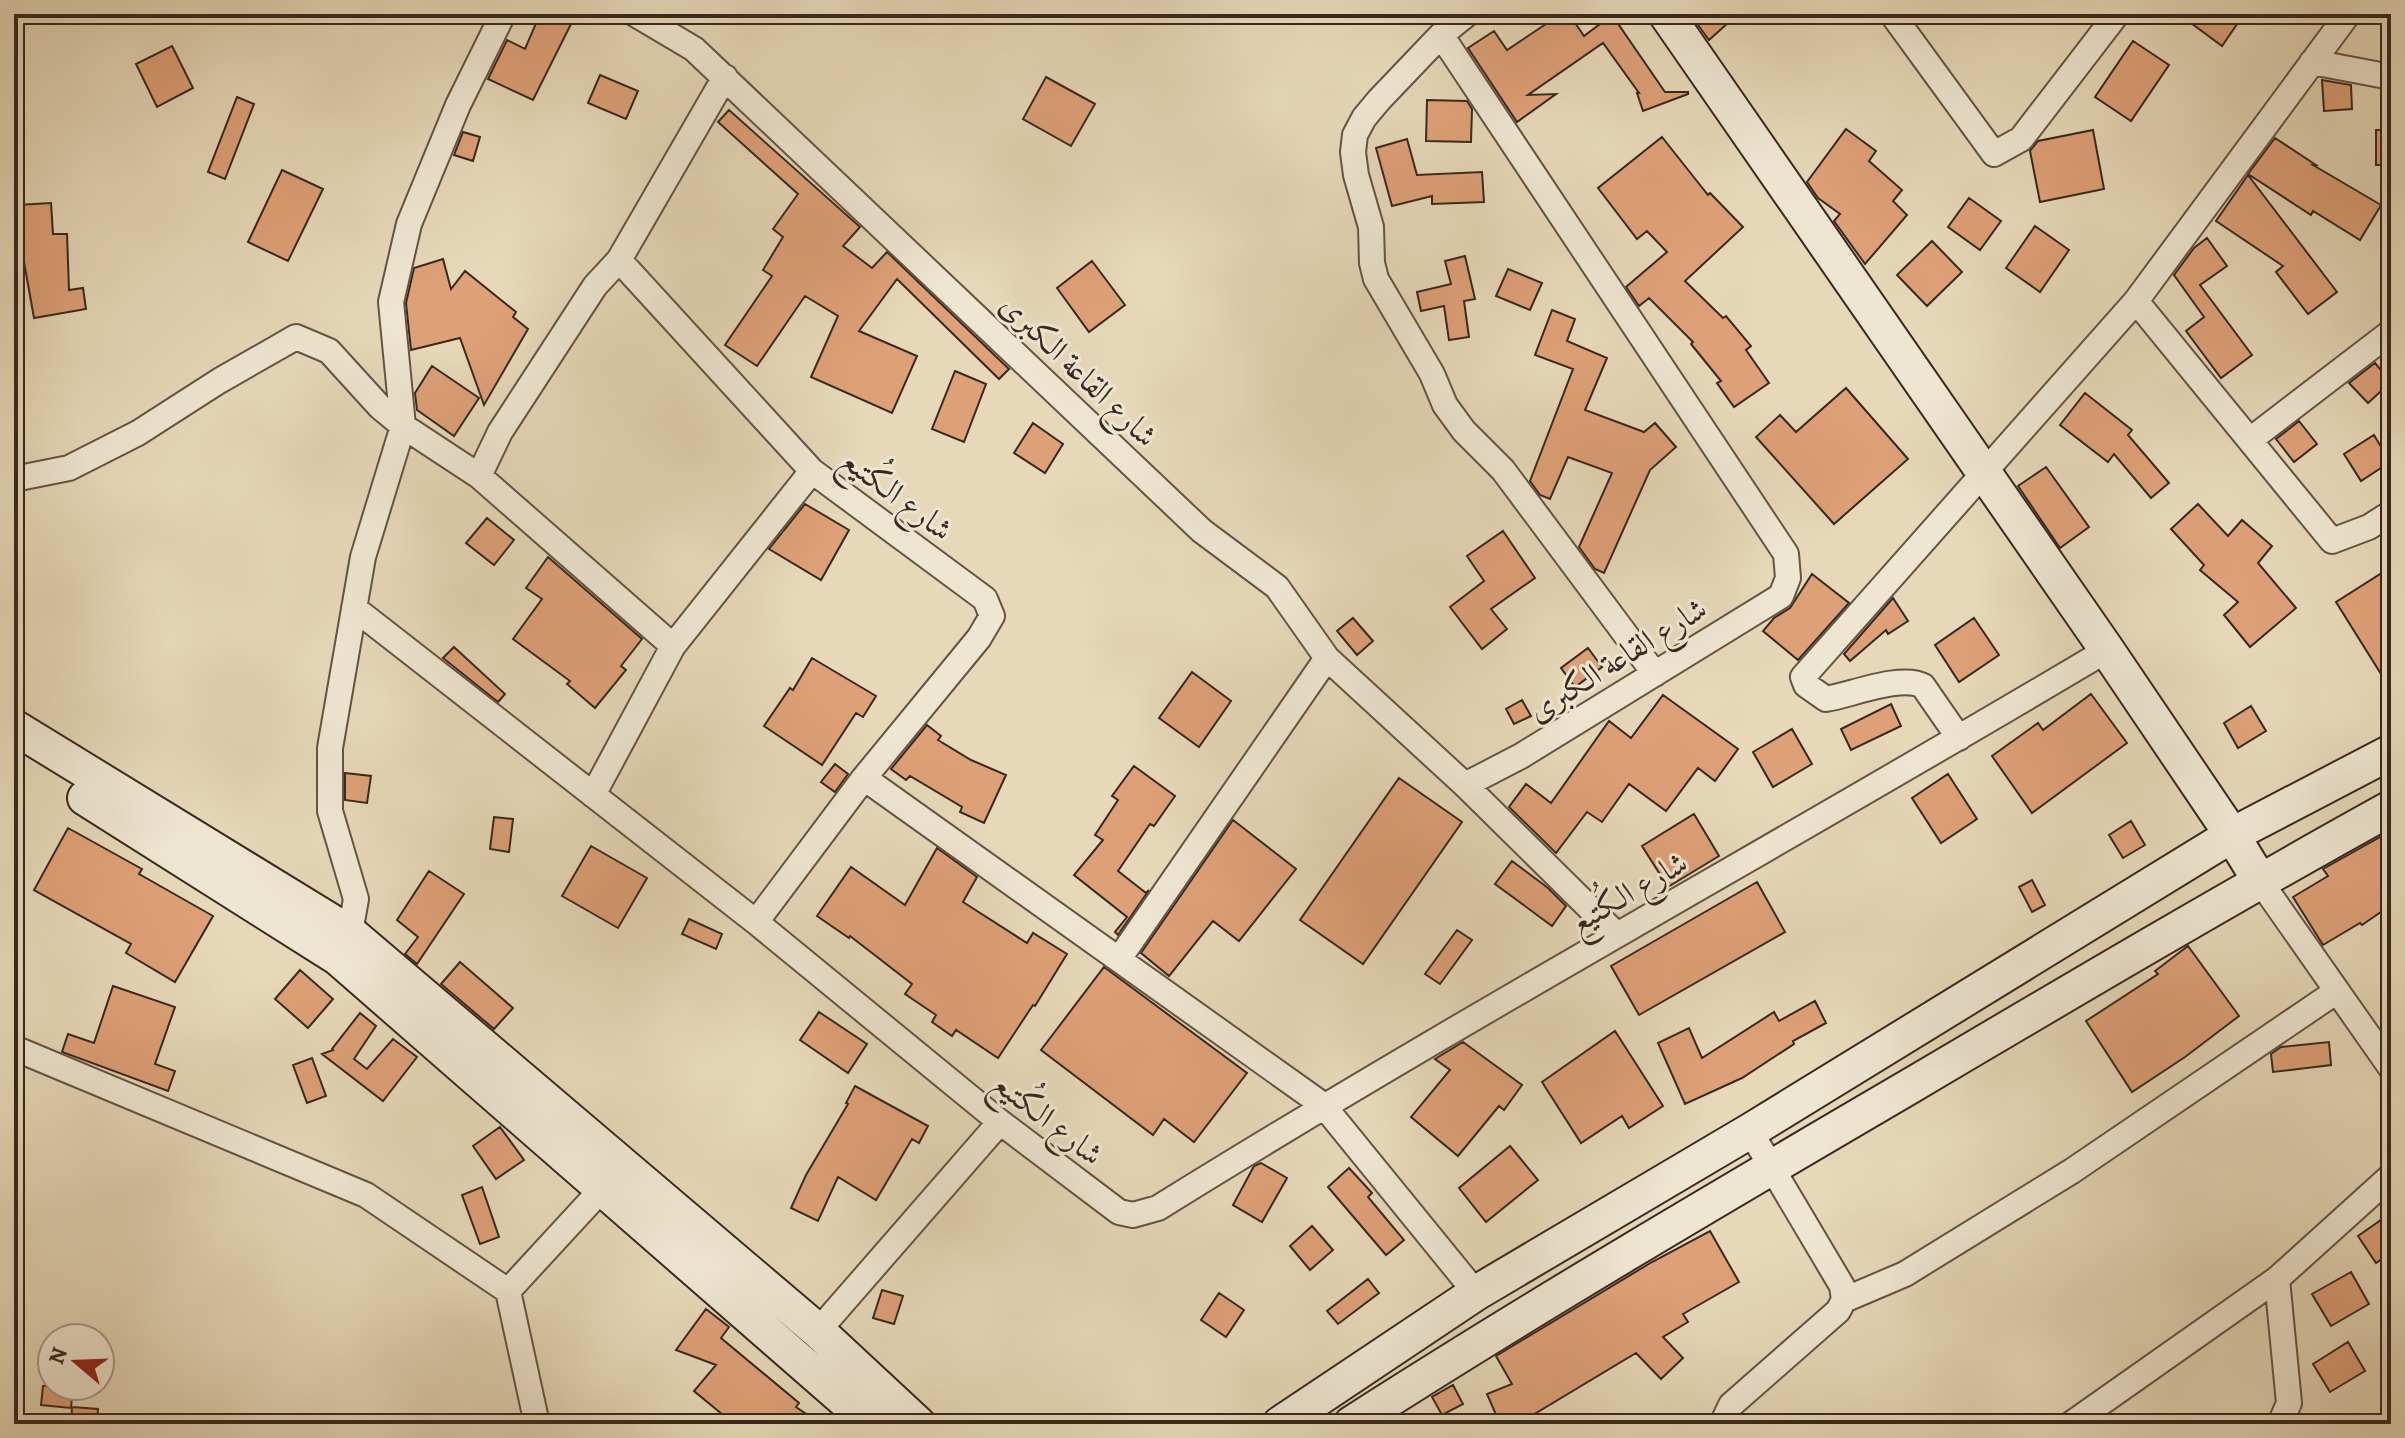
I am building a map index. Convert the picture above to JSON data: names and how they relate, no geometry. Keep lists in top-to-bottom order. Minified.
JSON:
{"streets":{"street":["شارع القاعة الكبرى","شارع الكُتيع"]},"crossings":[["شارع القاعة الكبرى","شارع الكُتيع"]],"north":"left"}
